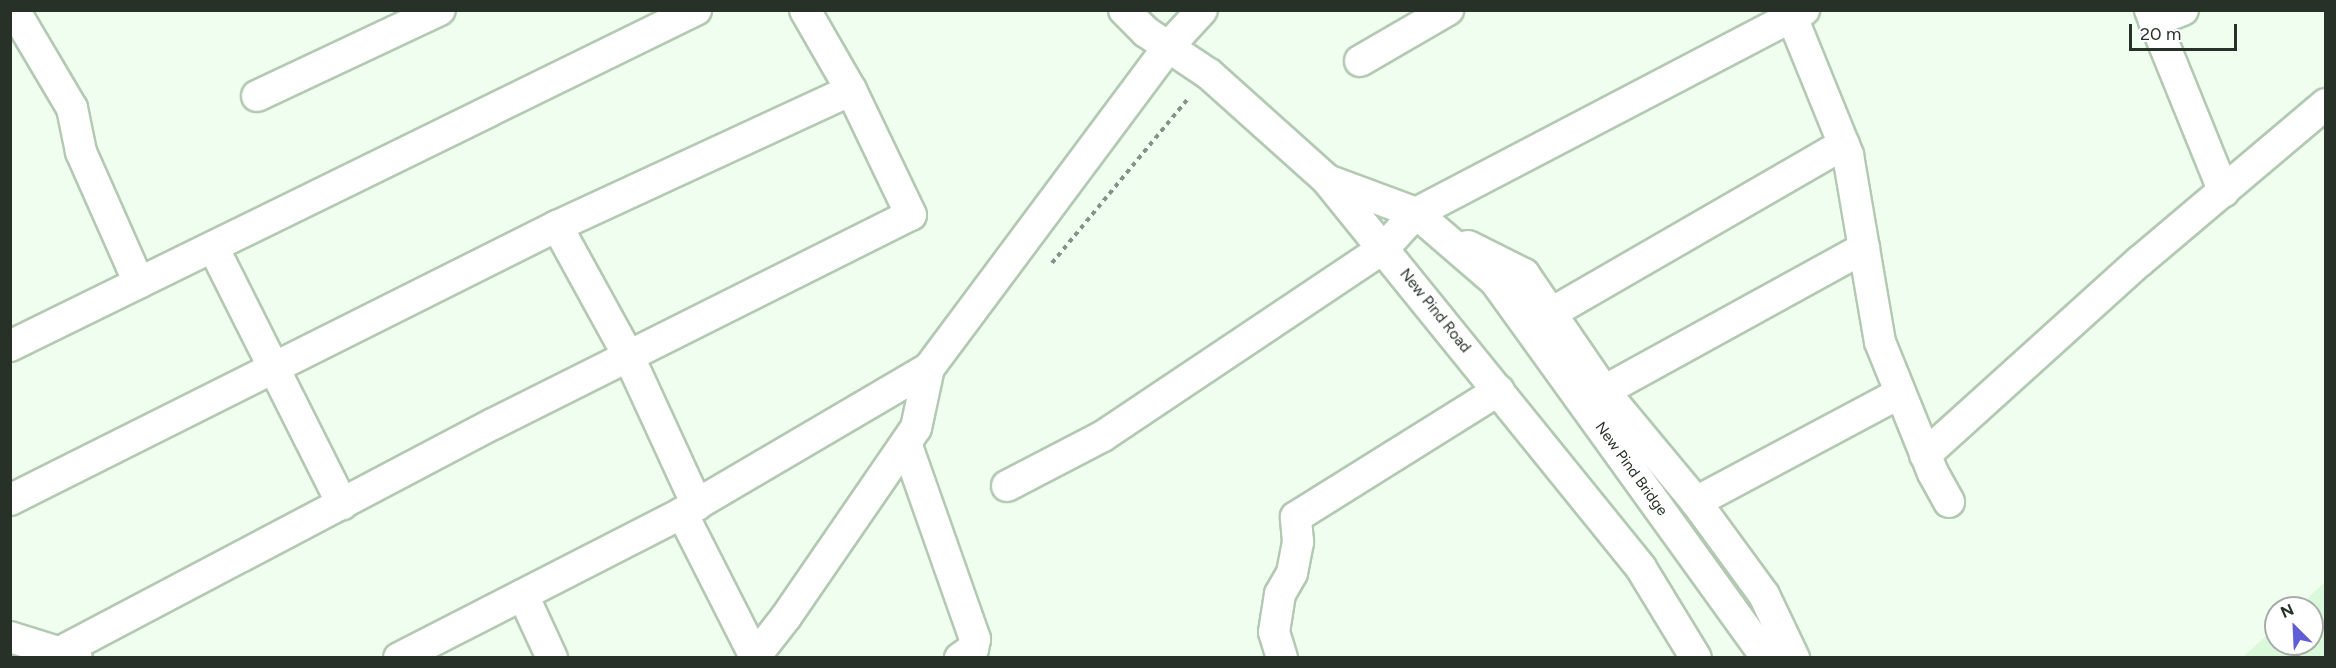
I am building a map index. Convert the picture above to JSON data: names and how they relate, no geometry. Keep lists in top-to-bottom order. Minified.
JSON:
{"streets":{"street":["New Pind Road","New Pind Bridge"]},"scale_bar":"20 m","north":"top left"}
